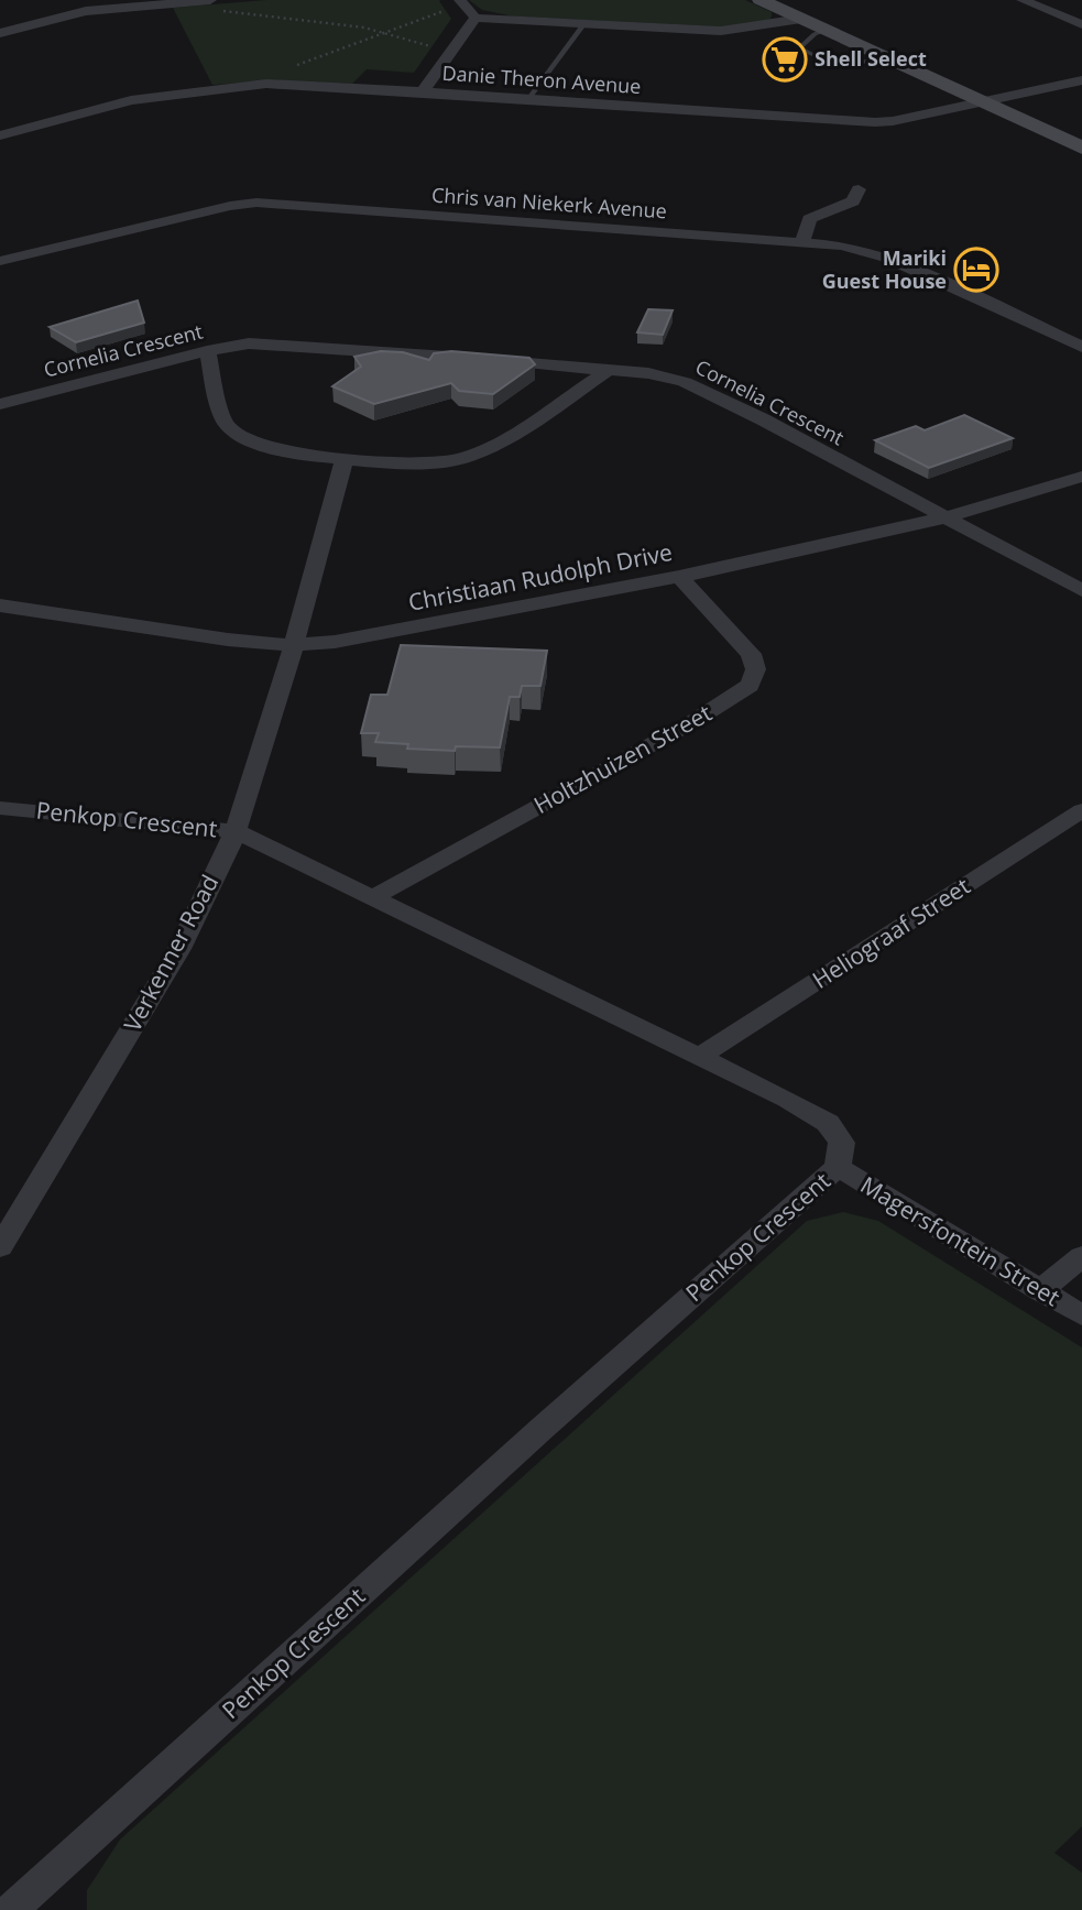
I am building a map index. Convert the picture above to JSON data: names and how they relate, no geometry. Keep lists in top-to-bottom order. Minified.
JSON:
{"streets":{"street":["Danie Theron Avenue","Chris van Niekerk Avenue","Cornelia Crescent","Christiaan Rudolph Drive","Holtzhuizen Street","Penkop Crescent","Heliograaf Street","Verkenner Road","Magersfontein Street"]},"crossings":[["Cornelia Crescent","Christiaan Rudolph Drive"],["Christiaan Rudolph Drive","Holtzhuizen Street"],["Christiaan Rudolph Drive","Verkenner Road"],["Holtzhuizen Street","Penkop Crescent"],["Penkop Crescent","Heliograaf Street"],["Penkop Crescent","Verkenner Road"],["Penkop Crescent","Magersfontein Street"]],"places":{"supermarket":["Shell Select"],"hotel":["Mariki Guest House"]}}
